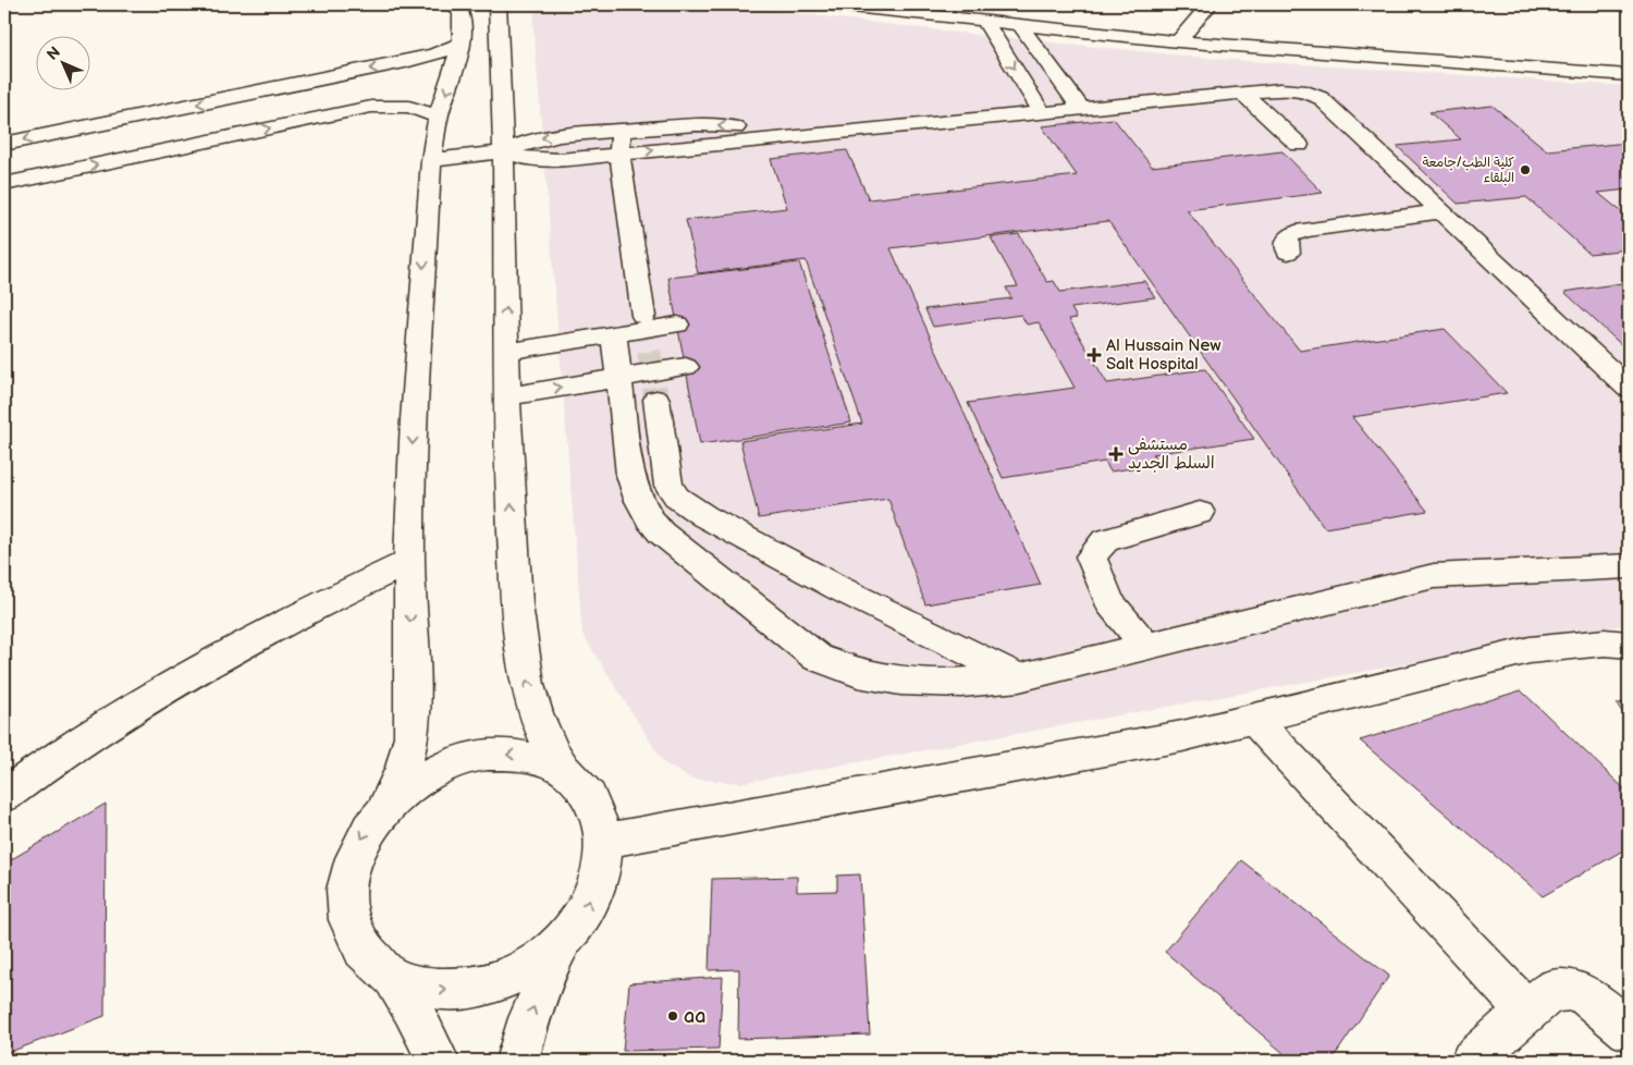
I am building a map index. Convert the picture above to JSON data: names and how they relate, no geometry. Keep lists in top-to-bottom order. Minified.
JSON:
{"places":{"other":["كلية الطب/جامعة البلقاء","aa"],"health":["Al Hussain New Salt Hospital","مستشفى السلط الجديد"]},"north":"top left"}
